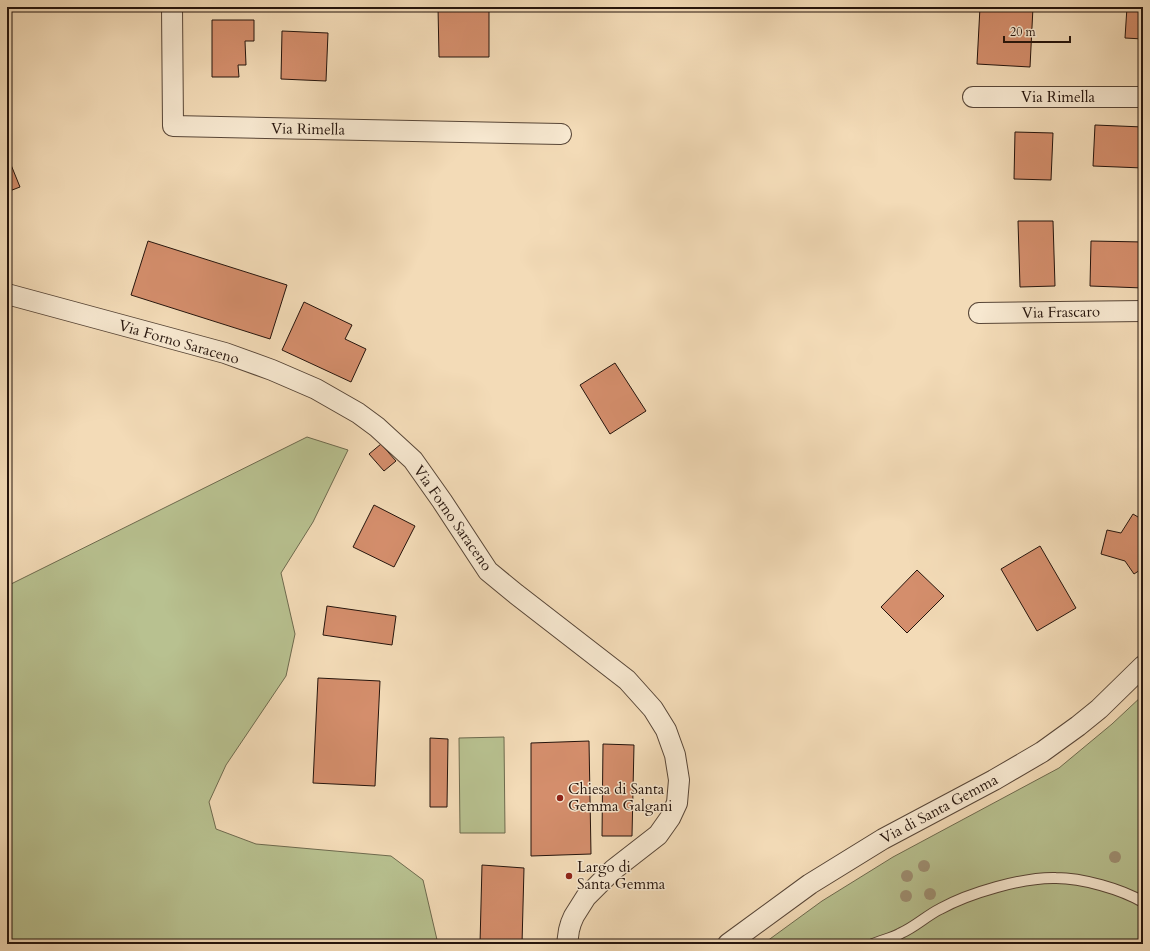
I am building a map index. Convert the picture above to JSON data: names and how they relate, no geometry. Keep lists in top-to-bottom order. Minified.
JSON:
{"streets":{"street":["Via Rimella","Via Frascaro","Via Forno Saraceno","Via di Santa Gemma"]},"places":["Chiesa di Santa Gemma Galgani","Largo di Santa Gemma"],"scale_bar":"20 m"}
